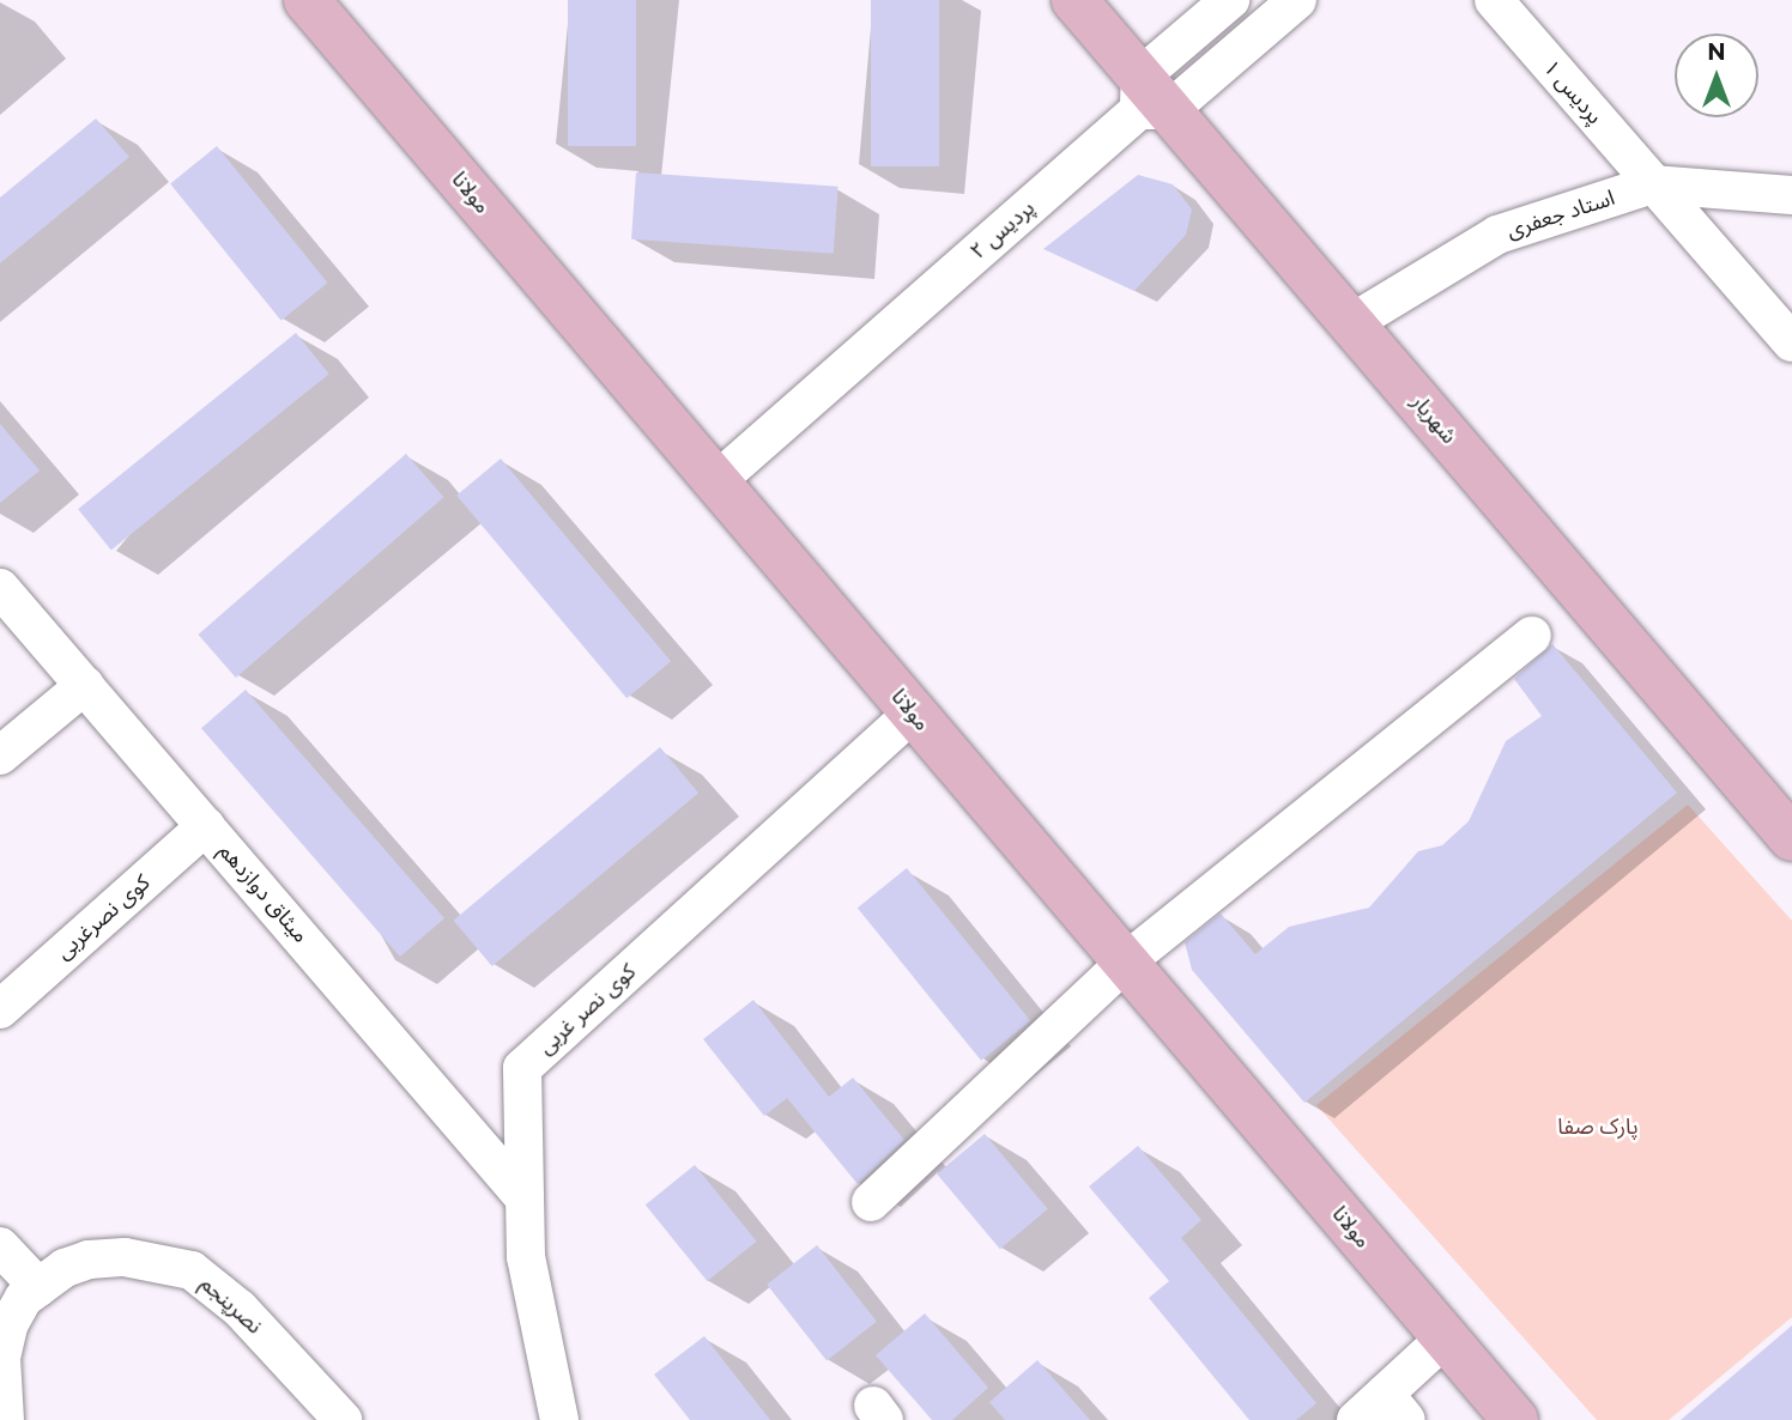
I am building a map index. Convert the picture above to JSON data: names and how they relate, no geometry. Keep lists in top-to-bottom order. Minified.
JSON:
{"streets":{"main road":["مولانا","شهریار"],"street":["پردیس ۱","استاد جعفری","پردیس ۲","میثاق دوازدهم","کوی نصرغربی","کوی نصر غربی","نصرپنجم"]},"crossings":[["پردیس ۱","استاد جعفری"],["مولانا","پردیس ۲"],["مولانا","کوی نصر غربی"],["استاد جعفری","شهریار"],["پردیس ۲","شهریار"],["میثاق دوازدهم","کوی نصرغربی"],["میثاق دوازدهم","کوی نصر غربی"]],"parks":["پارک صفا"],"north":"top"}
